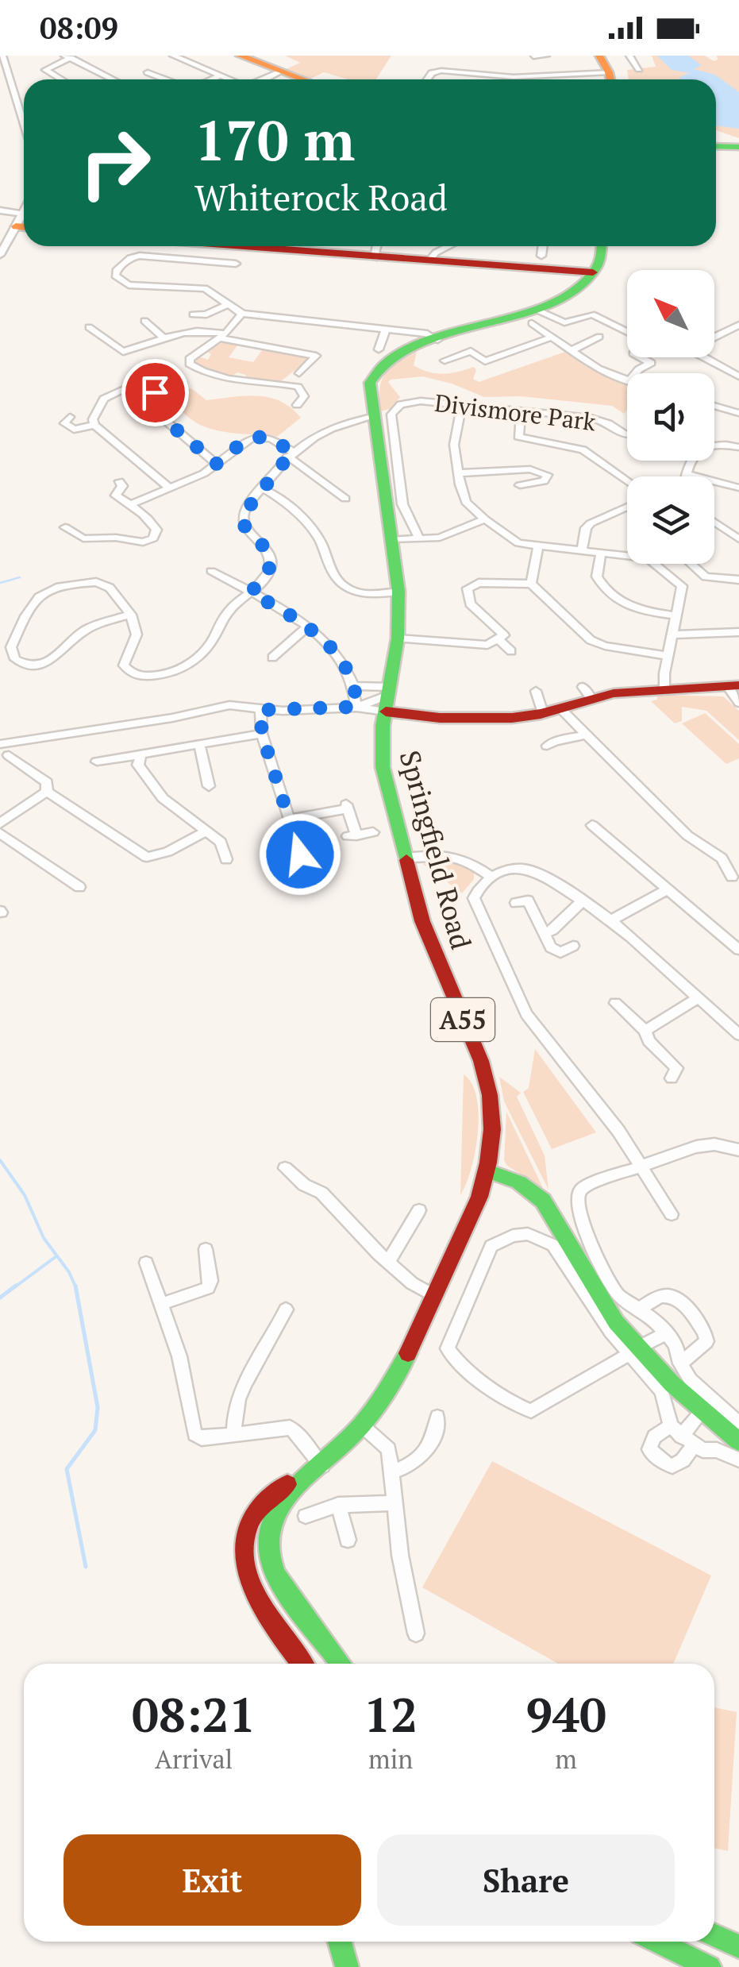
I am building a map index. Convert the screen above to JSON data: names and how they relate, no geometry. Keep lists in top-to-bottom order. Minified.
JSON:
{"streets":{"main road":["Springfield Road","A55"],"street":["Divismore Park"]},"crossings":[["Springfield Road","A55"]],"north":"top left","page":{"status":"08:09","turn":["170 m","Whiterock Road"],"eta":["08:21","Arrival","12","min","940","m"],"buttons":["Exit","Share"]}}
